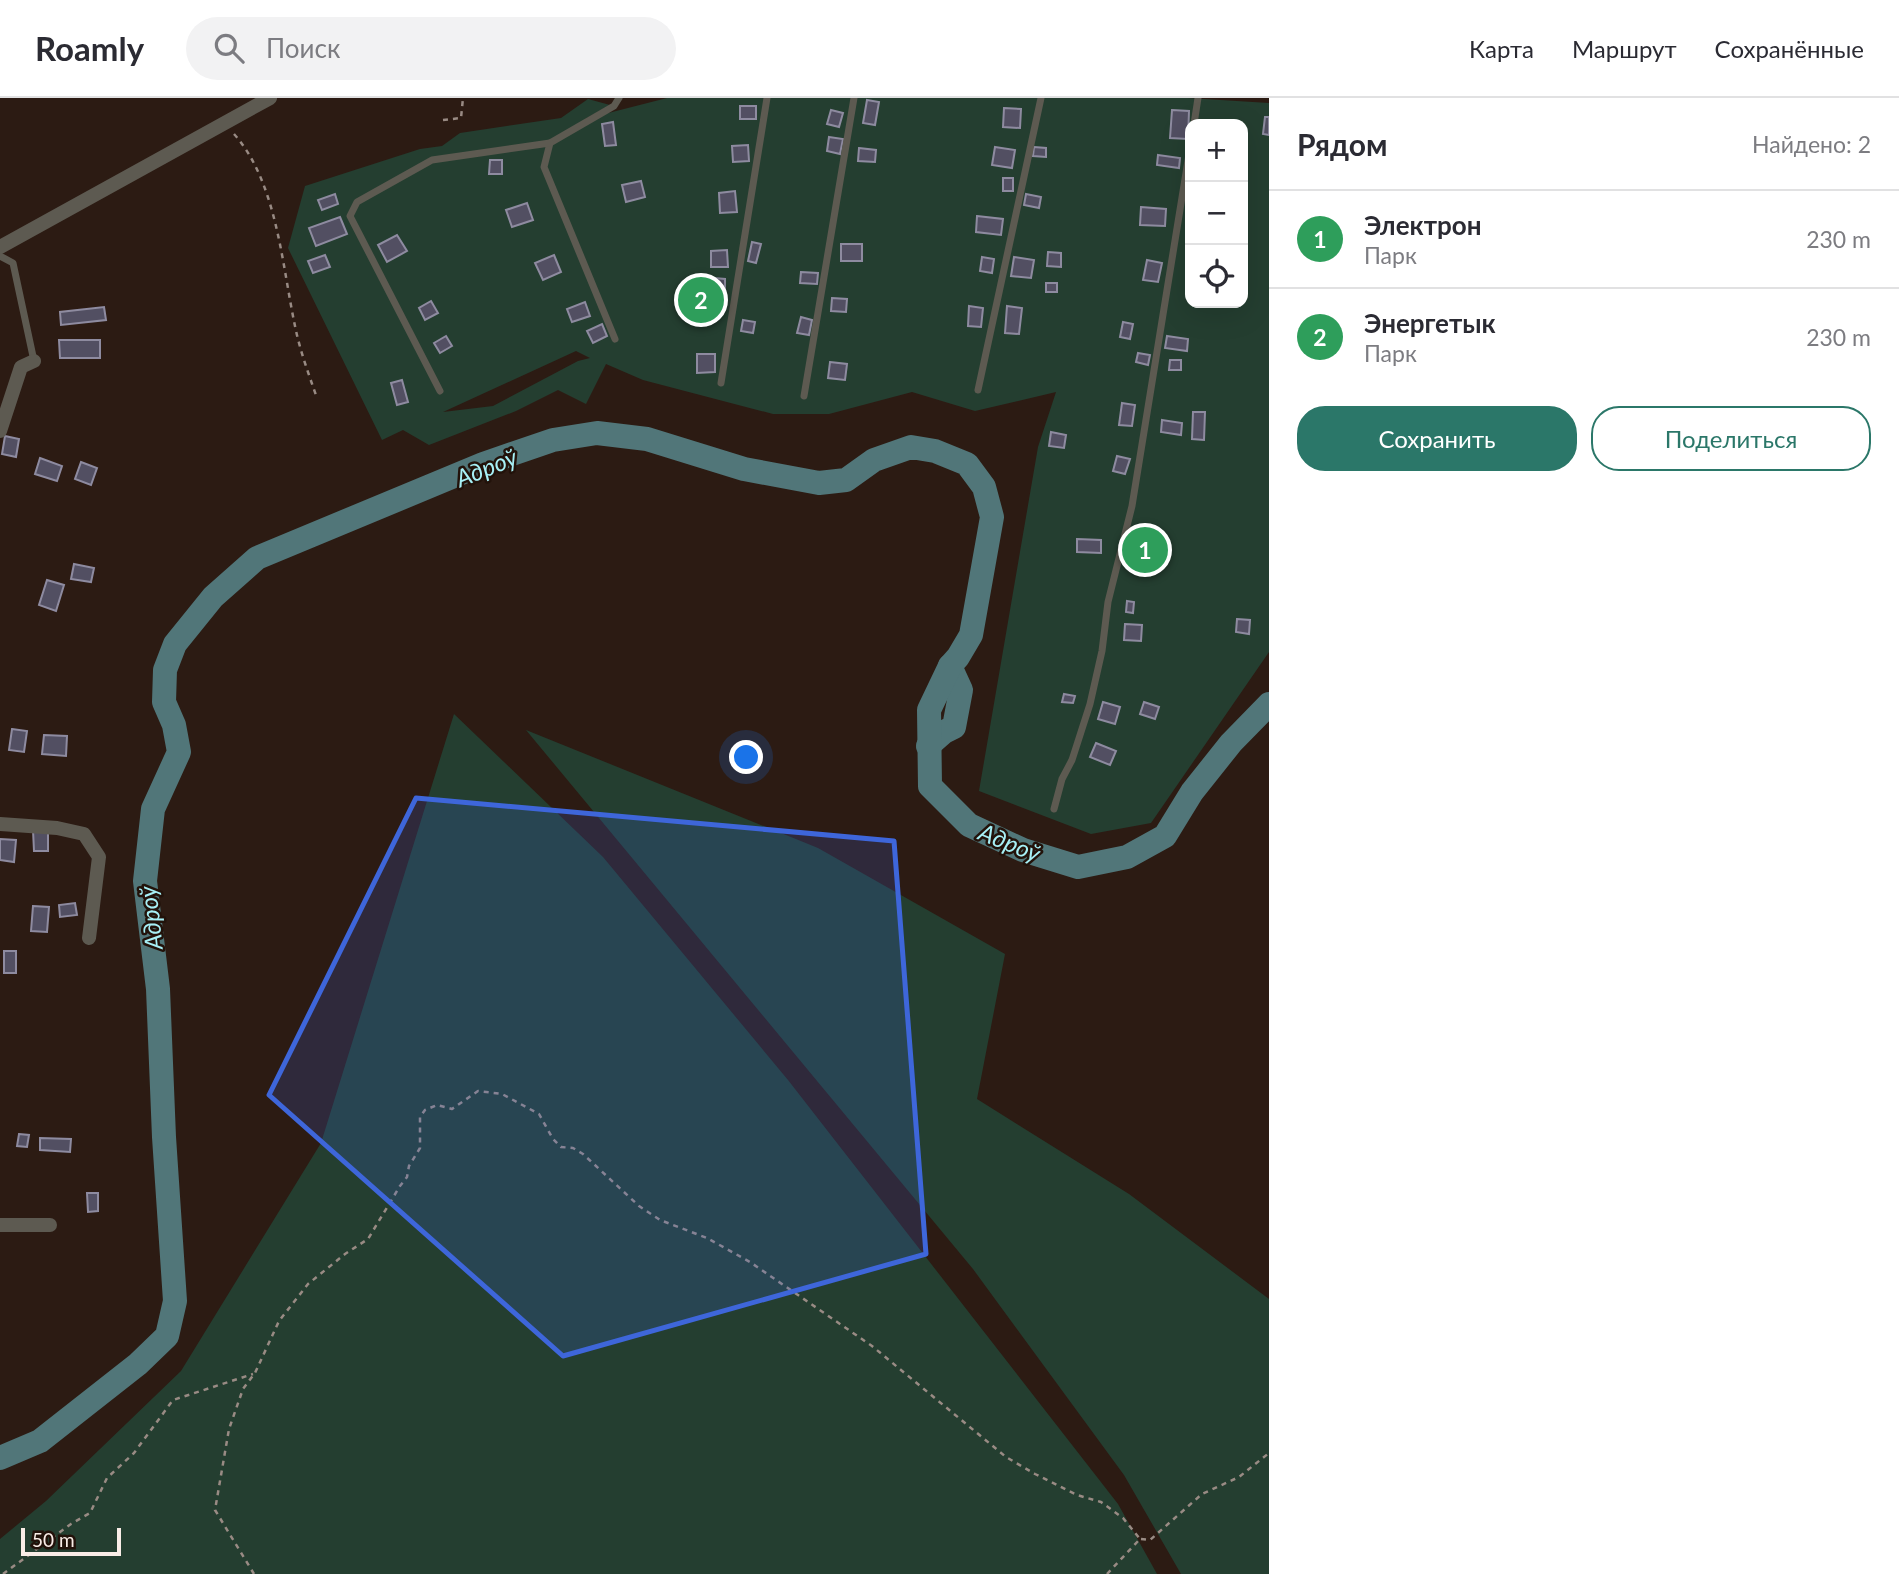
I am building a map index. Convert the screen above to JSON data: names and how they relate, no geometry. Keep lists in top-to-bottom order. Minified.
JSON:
{"water":["Адроў"],"scale_bar":"50 m","page":{"header":"Roamly","search":"Поиск","nav":["Карта","Маршрут","Сохранённые"],"heading":["Рядом","Найдено: 2"],"map_buttons":["+","−"],"list":[{"mark":"1","name":"Электрон","note":"Парк","value":"230 m"},{"mark":"2","name":"Энергетык","note":"Парк","value":"230 m"}],"pins":["2","1"],"buttons":["Сохранить","Поделиться"],"scale":"50 m"}}
